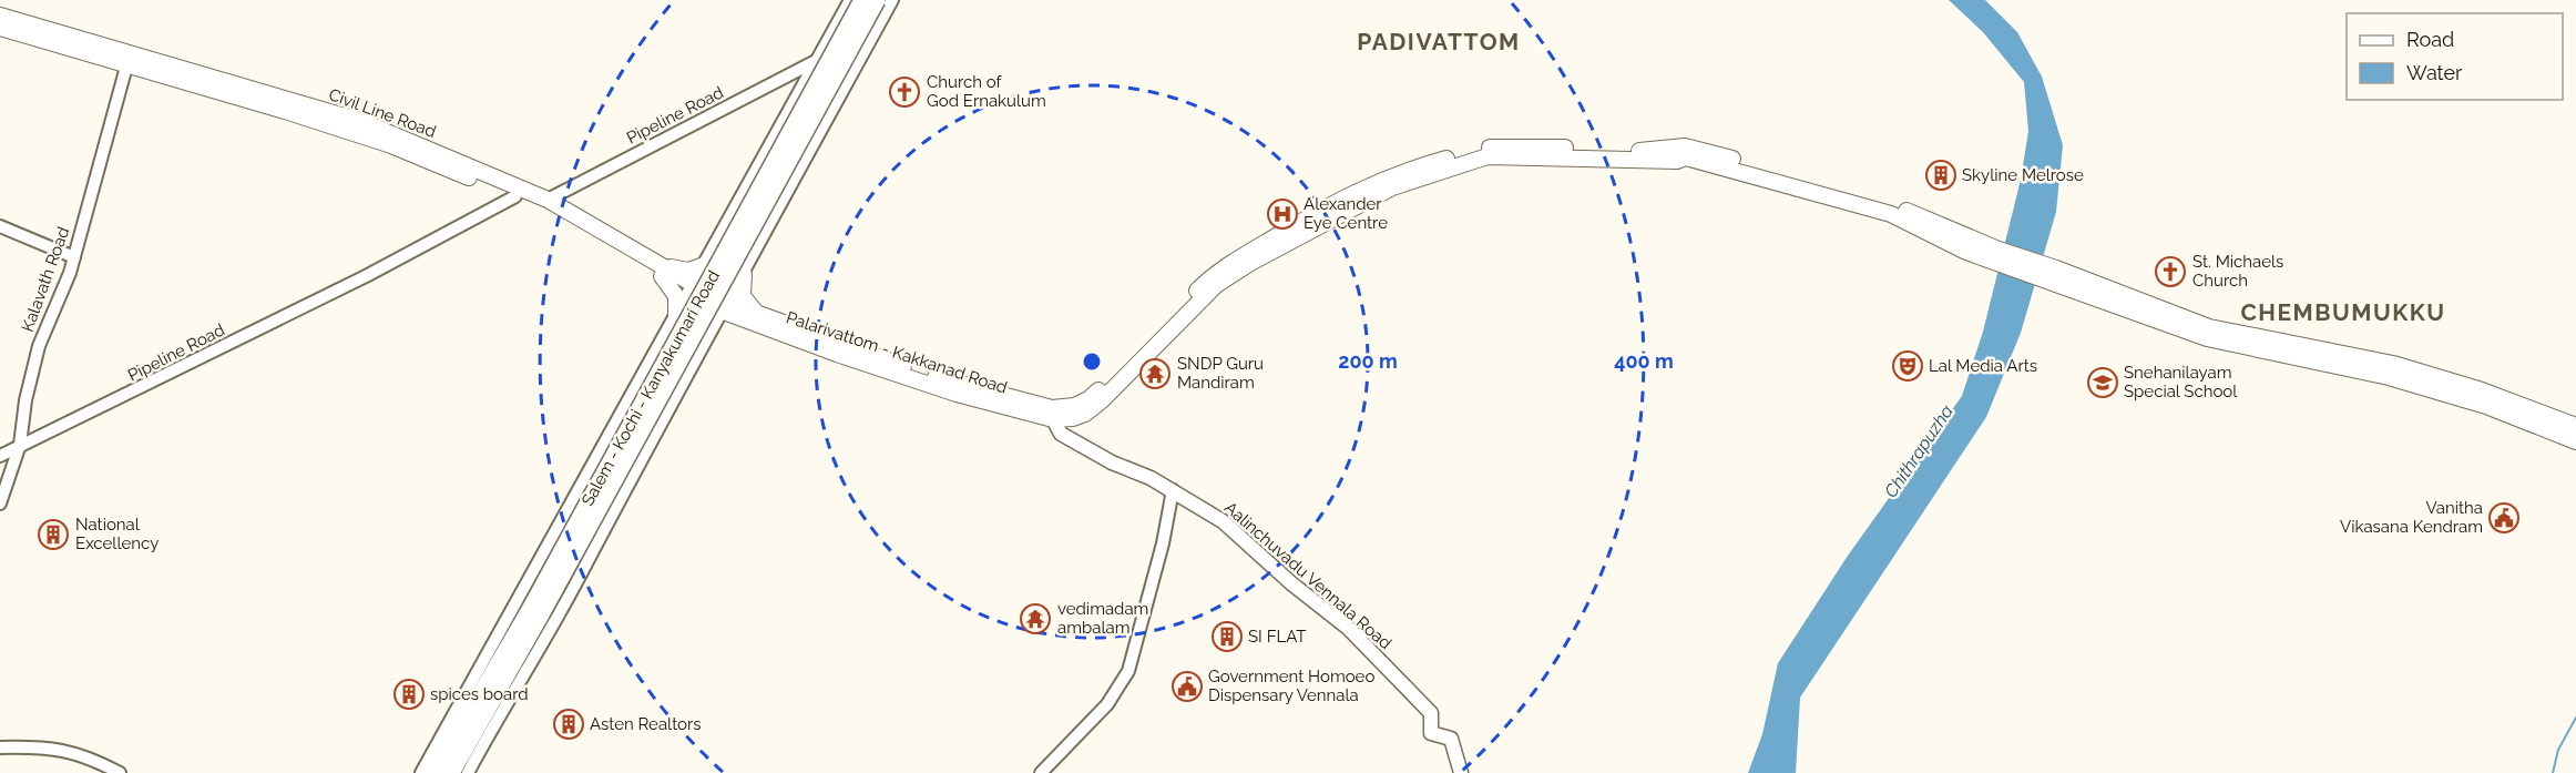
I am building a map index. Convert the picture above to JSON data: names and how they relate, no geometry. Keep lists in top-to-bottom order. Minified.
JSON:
{"streets":{"highway":["Salem - Kochi - Kanyakumari Road"],"main road":["Civil Line Road","Palarivattom - Kakkanad Road","Aalinchuvadu Vennala Road"],"street":["Pipeline Road","Kalavath Road"]},"crossings":[["Civil Line Road","Pipeline Road"],["Civil Line Road","Kalavath Road"],["Civil Line Road","Salem - Kochi - Kanyakumari Road"],["Pipeline Road","Kalavath Road"],["Pipeline Road","Salem - Kochi - Kanyakumari Road"],["Palarivattom - Kakkanad Road","Salem - Kochi - Kanyakumari Road"],["Palarivattom - Kakkanad Road","Aalinchuvadu Vennala Road"]],"districts":["PADIVATTOM","CHEMBUMUKKU"],"water":["Chithrapuzha"],"places":{"church":["Church of God Ernakulum","St. Michaels Church"],"building":["Skyline Melrose","National Excellency","SI FLAT","spices board","Asten Realtors"],"hospital":["Alexander Eye Centre"],"theatre":["Lal Media Arts"],"temple":["SNDP Guru Mandiram","vedimadam ambalam"],"school or university":["Snehanilayam Special School"],"public building":["Vanitha Vikasana Kendram","Government Homoeo Dispensary Vennala"]},"legend":["Road","Water"],"rings":["200 m","400 m"]}
